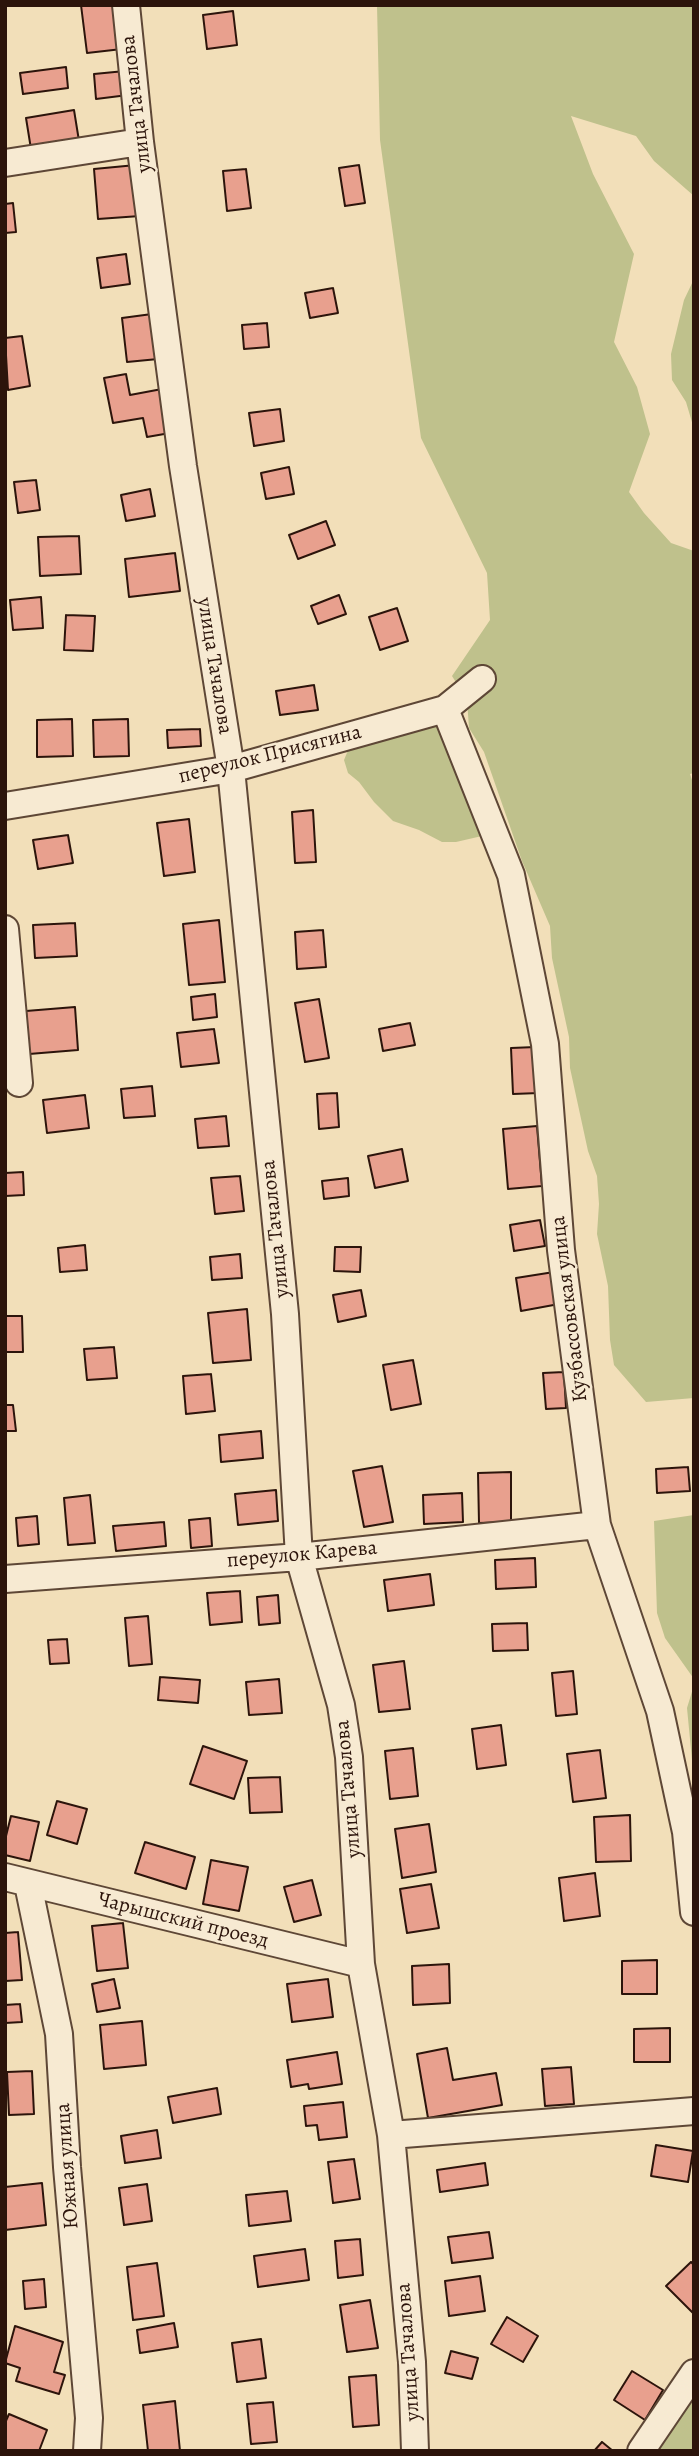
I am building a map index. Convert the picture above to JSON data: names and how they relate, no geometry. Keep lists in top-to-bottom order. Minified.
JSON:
{"streets":{"street":["улица Тачалова","переулок Присягина","Кузбассовская улица","переулок Карева","Чарышский проезд","Южная улица"]},"crossings":[["улица Тачалова","переулок Присягина"],["улица Тачалова","переулок Карева"],["улица Тачалова","Чарышский проезд"],["переулок Присягина","Кузбассовская улица"],["Кузбассовская улица","переулок Карева"],["Чарышский проезд","Южная улица"]]}
